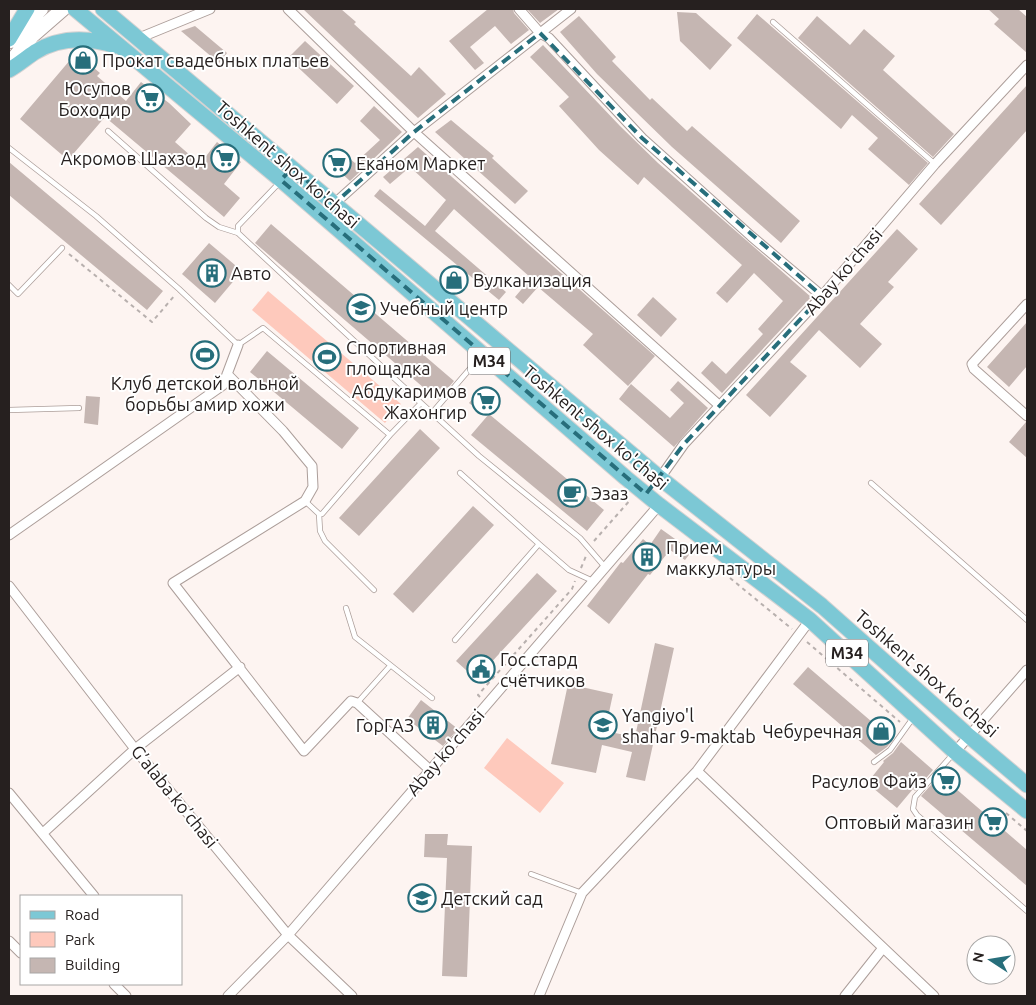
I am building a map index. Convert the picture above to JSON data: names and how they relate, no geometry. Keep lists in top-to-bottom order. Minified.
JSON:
{"streets":{"main road":["Toshkent shox ko'chasi","M34"],"street":["Abay ko'chasi","G’alaba ko’chasi"]},"crossings":[["Toshkent shox ko'chasi","Abay ko'chasi"],["Toshkent shox ko'chasi","M34"],["Abay ko'chasi","M34"],["Abay ko'chasi","G’alaba ko’chasi"]],"places":{"shop":["Прокат свадебных платьев","Вулканизация","Чебуречная"],"supermarket":["Юсупов Боходир","Акромов Шахзод","Еканом Маркет","Абдукаримов Жахонгир","Расулов Файз","Оптовый магазин"],"building":["Авто","Прием маккулатуры","ГорГАЗ"],"school or university":["Учебный центр","Yangiyo'l shahar 9-maktab","Детский сад"],"sports":["Клуб детской вольной борьбы амир хожи","Спортивная площадка"],"cafe":["Эзаз"],"public building":["Гос.стард счётчиков"]},"legend":["Road","Park","Building"],"north":"left"}
